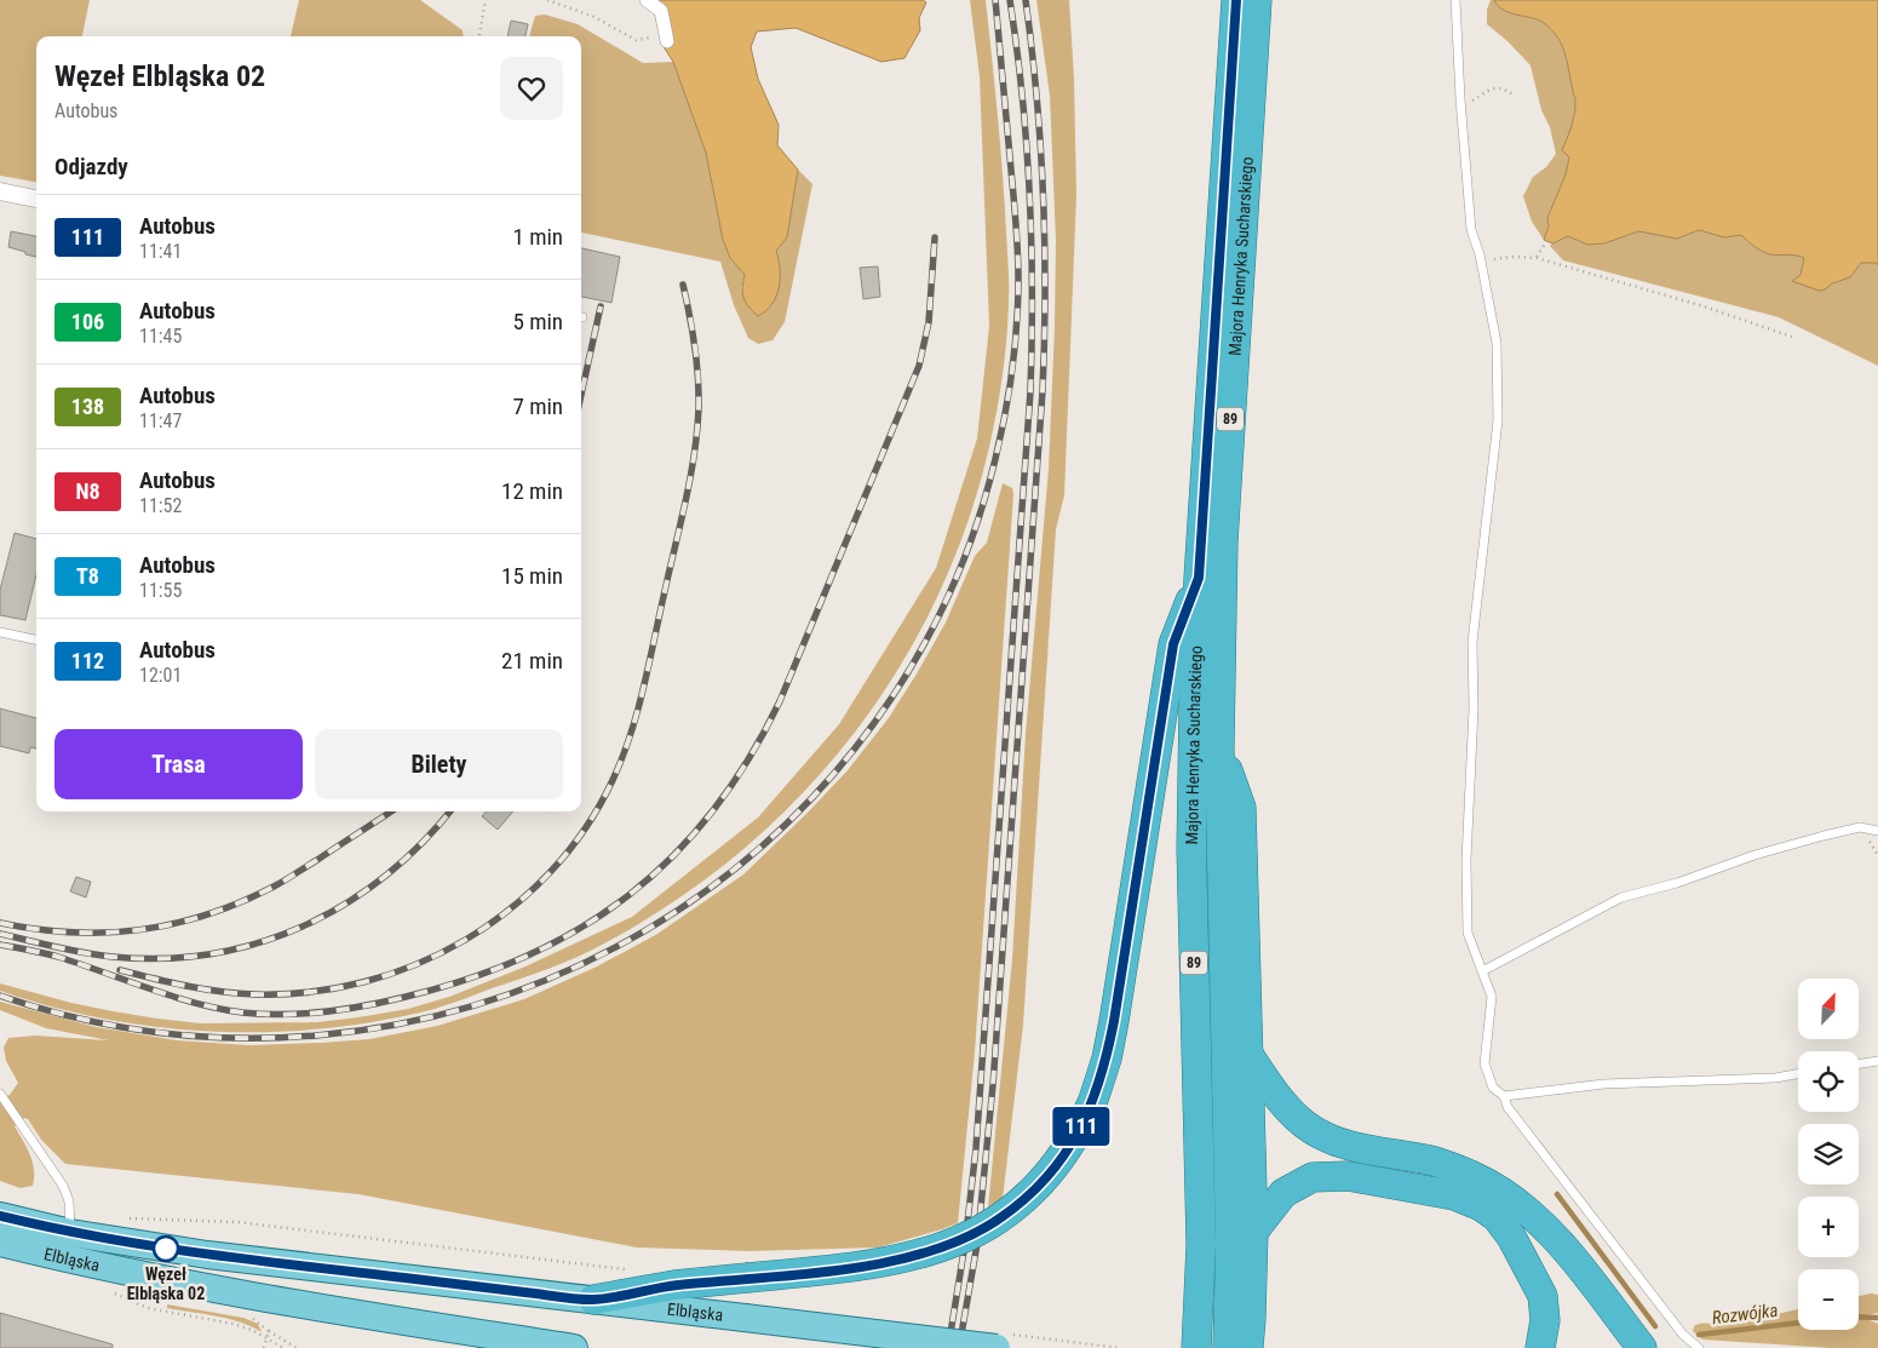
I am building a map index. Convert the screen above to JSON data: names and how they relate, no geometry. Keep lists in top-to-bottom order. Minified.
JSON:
{"streets":{"highway":["Majora Henryka Sucharskiego","89"],"main road":["Elbląska"]},"water":["Rozwójka"],"places":["Węzeł Elbląska 02"],"lines":["bus line 111"],"north":"top right","page":{"on_map":"111","heading":[["Węzeł Elbląska 02","Autobus"],"Odjazdy"],"list":[{"mark":"111","name":"Autobus","note":"11:41","value":"1 min"},{"mark":"106","name":"Autobus","note":"11:45","value":"5 min"},{"mark":"138","name":"Autobus","note":"11:47","value":"7 min"},{"mark":"N8","name":"Autobus","note":"11:52","value":"12 min"},{"mark":"T8","name":"Autobus","note":"11:55","value":"15 min"},{"mark":"112","name":"Autobus","note":"12:01","value":"21 min"}],"buttons":["Trasa","Bilety"],"map_buttons":["+","−"]}}
